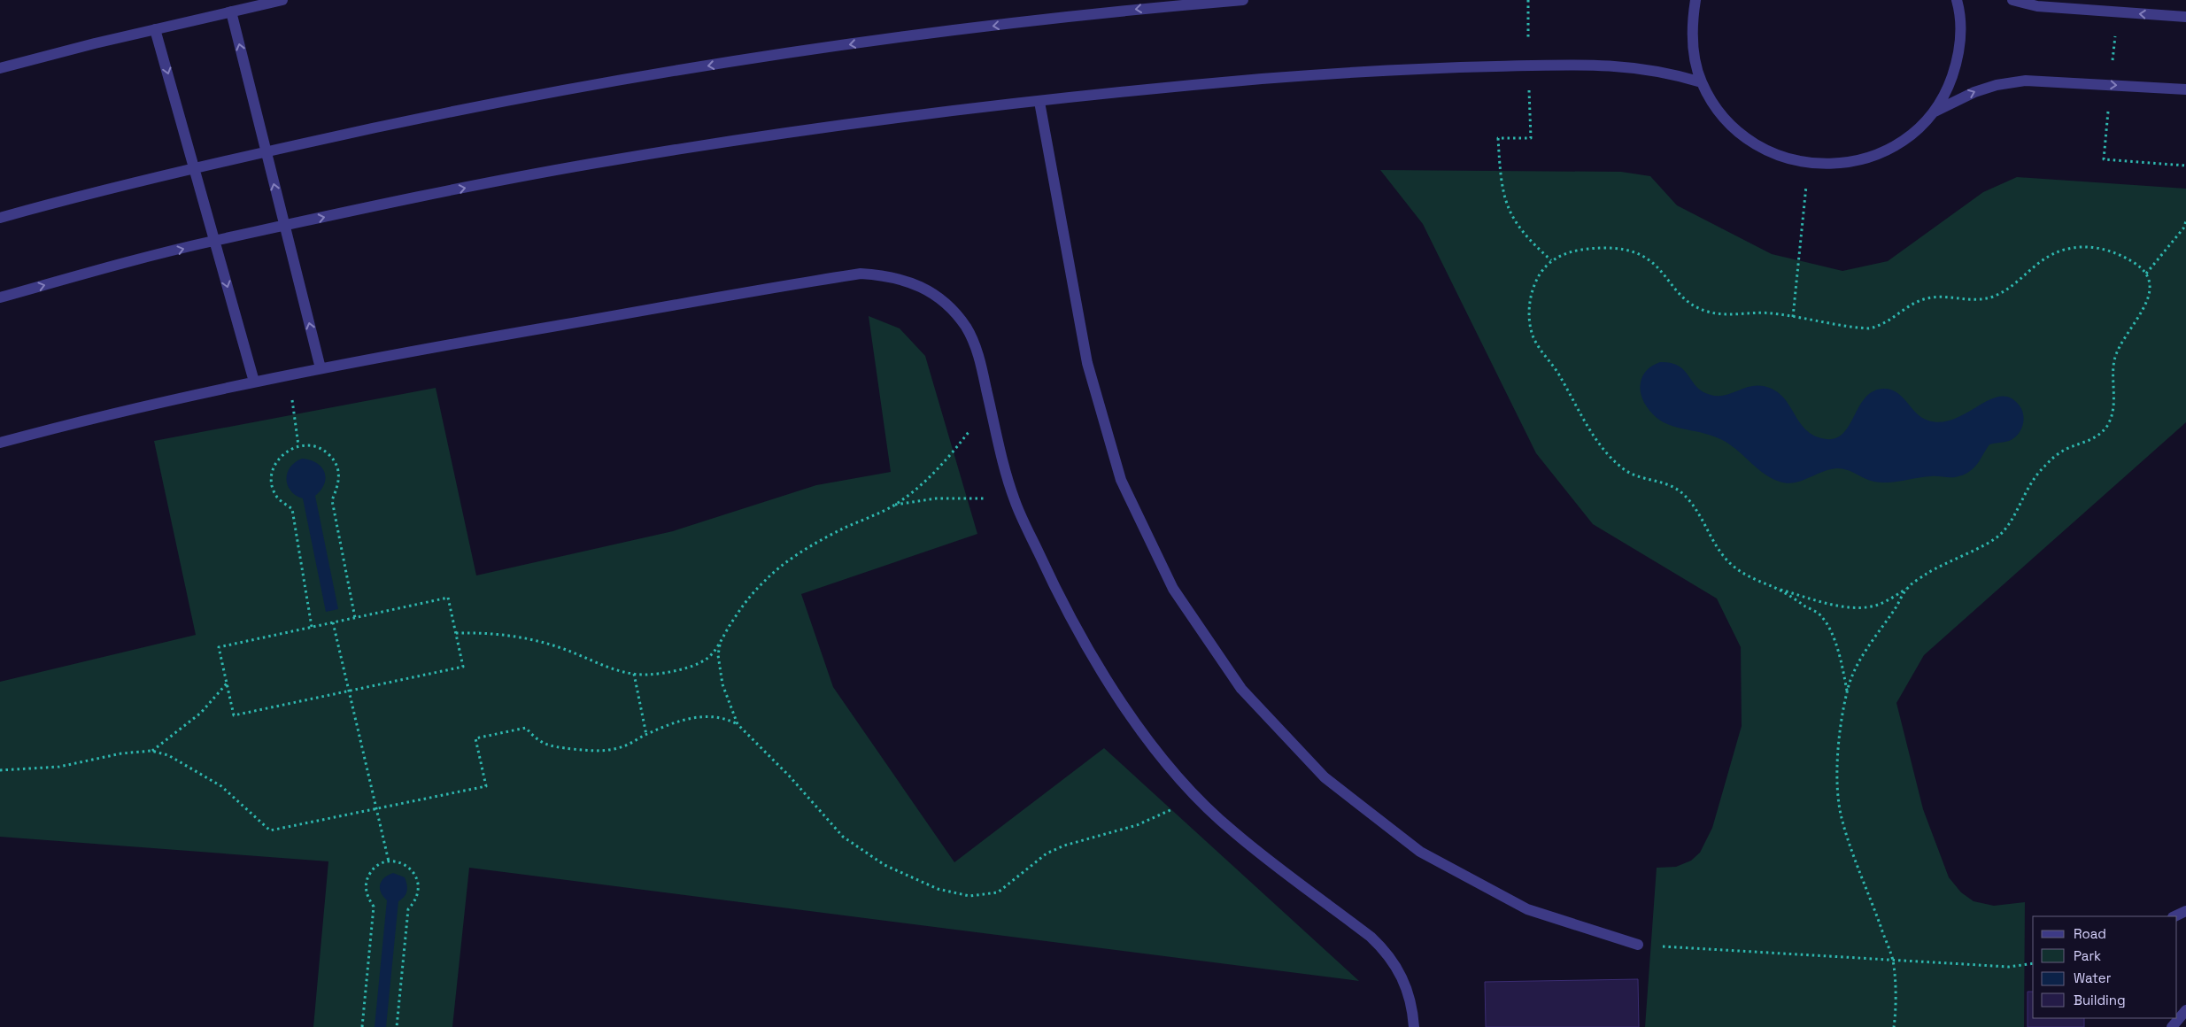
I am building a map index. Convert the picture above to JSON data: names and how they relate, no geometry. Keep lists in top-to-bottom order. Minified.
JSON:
{"legend":["Road","Park","Water","Building"]}
